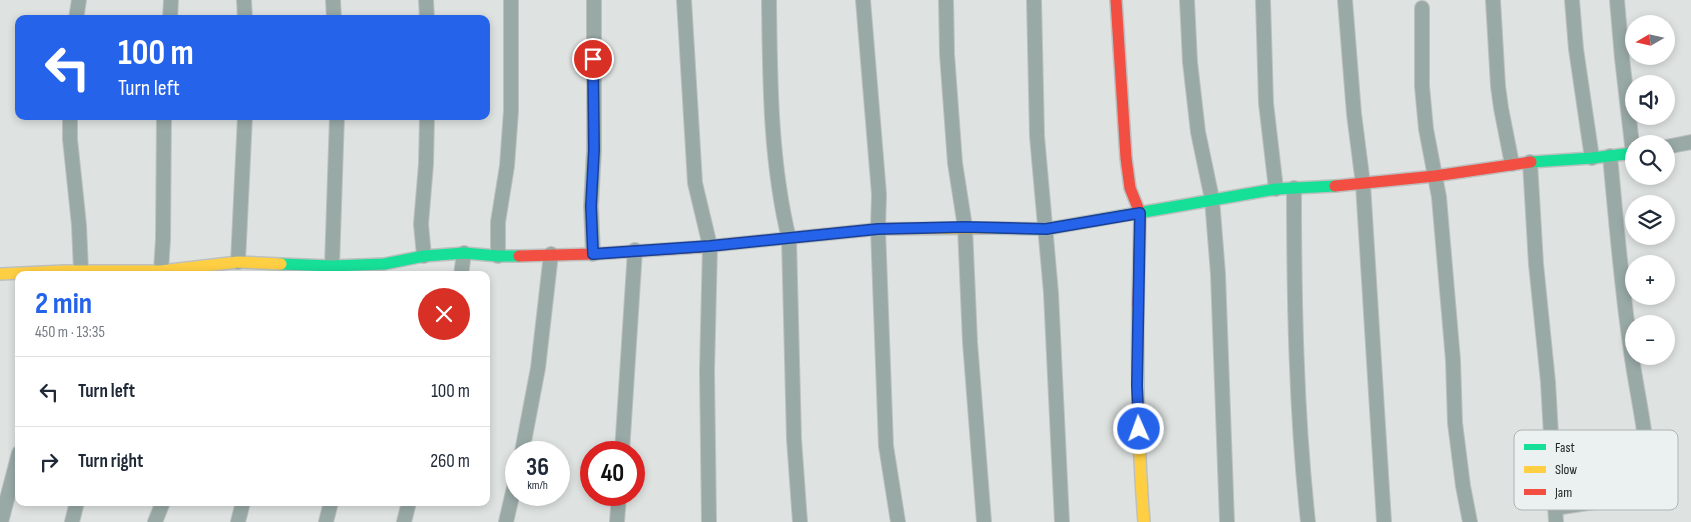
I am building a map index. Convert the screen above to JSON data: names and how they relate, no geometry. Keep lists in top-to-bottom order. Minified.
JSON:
{"legend":["Fast","Slow","Jam"],"north":"left","page":{"map_buttons":["+","−"],"turn":["100 m","Turn left"],"heading":["2 min","450 m · 13:35"],"list":[{"name":"Turn left","value":"100 m"},{"name":"Turn right","value":"260 m"}],"speed":"36 km/h","limit":"40"}}
